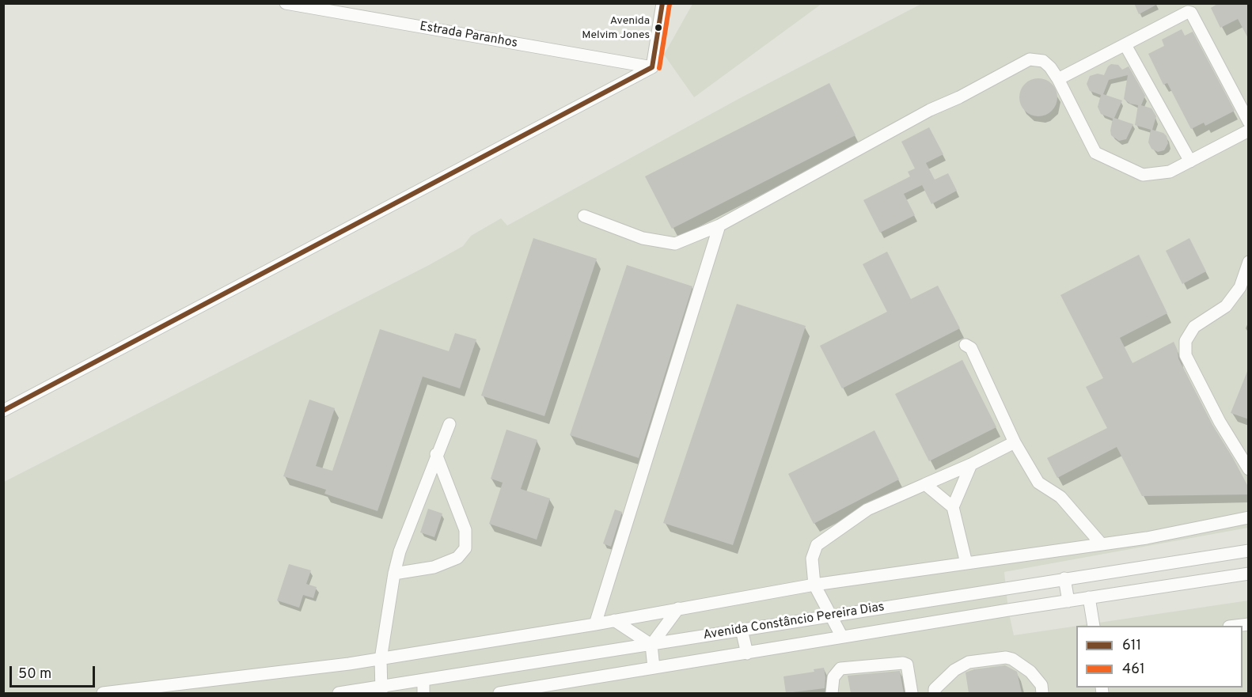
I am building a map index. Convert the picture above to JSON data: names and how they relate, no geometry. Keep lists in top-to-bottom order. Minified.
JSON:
{"streets":{"street":["Estrada Paranhos","Avenida Constâncio Pereira Dias"]},"places":["Avenida Melvim Jones"],"lines":["transit line 611","transit line 461"],"legend":["611","461"],"scale_bar":"50 m"}
